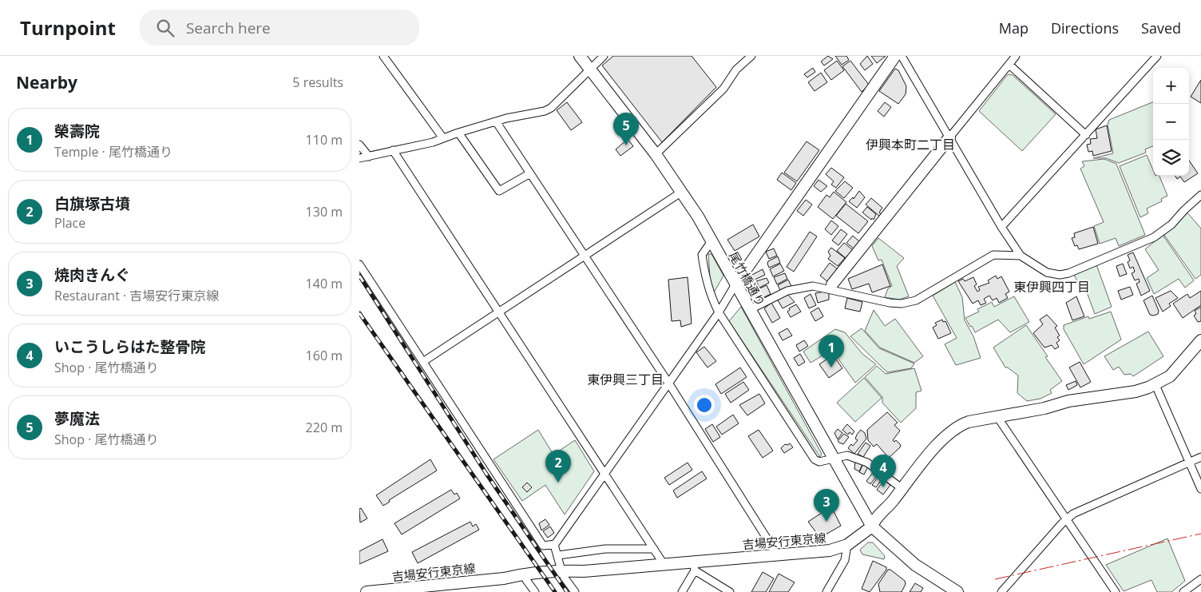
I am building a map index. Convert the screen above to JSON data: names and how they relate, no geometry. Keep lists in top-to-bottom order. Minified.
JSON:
{"streets":{"main road":["尾竹橋通り","吉場安行東京線"]},"crossings":[["尾竹橋通り","吉場安行東京線"]],"districts":["伊興本町二丁目","東伊興四丁目","東伊興三丁目"],"page":{"header":"Turnpoint","search":"Search here","nav":["Map","Directions","Saved"],"heading":["Nearby","5 results"],"map_buttons":["+","−"],"list":[{"mark":"1","name":"榮壽院","note":"Temple · 尾竹橋通り","value":"110 m"},{"mark":"2","name":"白旗塚古墳","note":"Place","value":"130 m"},{"mark":"3","name":"焼肉きんぐ","note":"Restaurant · 吉場安行東京線","value":"140 m"},{"mark":"4","name":"いこうしらはた整骨院","note":"Shop · 尾竹橋通り","value":"160 m"},{"mark":"5","name":"夢魔法","note":"Shop · 尾竹橋通り","value":"220 m"}],"pins":["5","1","2","4","3"]}}
